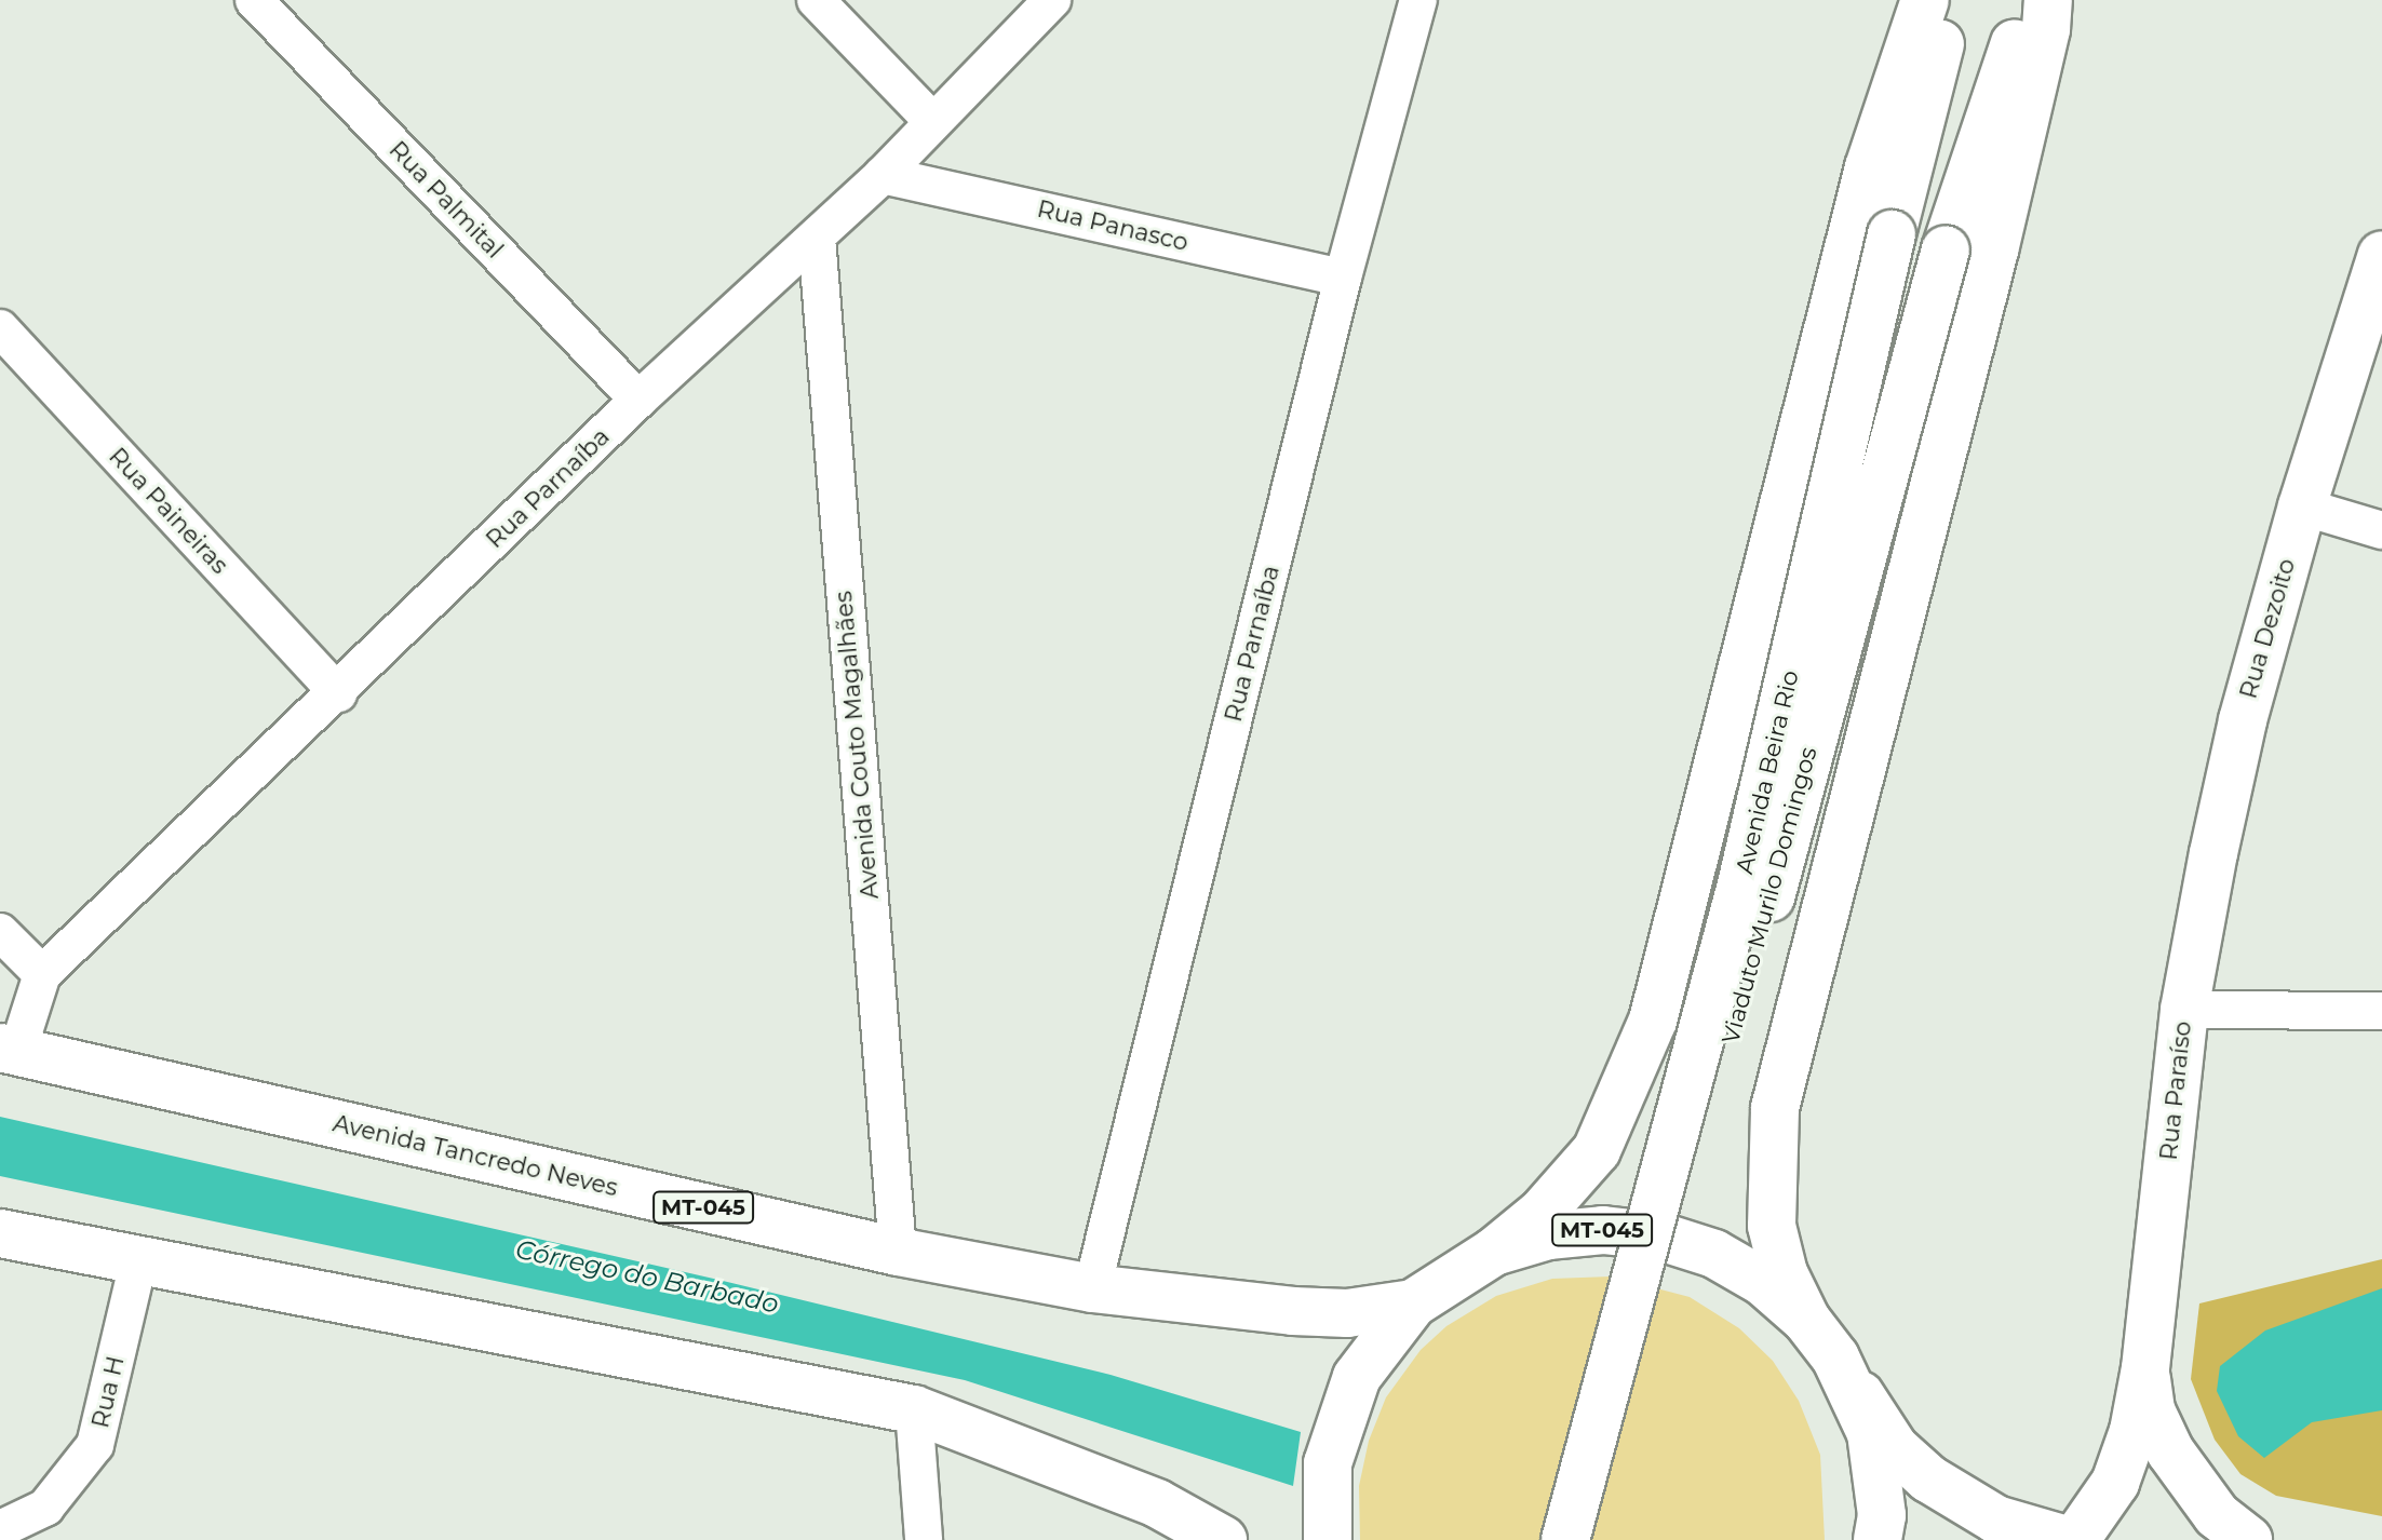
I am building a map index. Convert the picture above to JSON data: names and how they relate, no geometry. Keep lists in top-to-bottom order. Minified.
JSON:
{"streets":{"main road":["Rua Dezoito","Avenida Beira Rio","Viaduto Murilo Domingos","Rua Paraíso","Avenida Tancredo Neves","MT-045"],"street":["Rua Palmital","Rua Panasco","Rua Parnaíba","Rua Paineiras","Avenida Couto Magalhães","Rua H"]},"crossings":[["Rua Palmital","Rua Parnaíba"],["Rua Panasco","Rua Parnaíba"],["Rua Parnaíba","Rua Paineiras"],["Rua Parnaíba","Avenida Couto Magalhães"],["Rua Parnaíba","Avenida Tancredo Neves"],["Rua Dezoito","Rua Paraíso"],["Avenida Couto Magalhães","Avenida Tancredo Neves"],["Avenida Beira Rio","MT-045"],["Avenida Tancredo Neves","MT-045"]],"water":["Córrego do Barbado"]}
